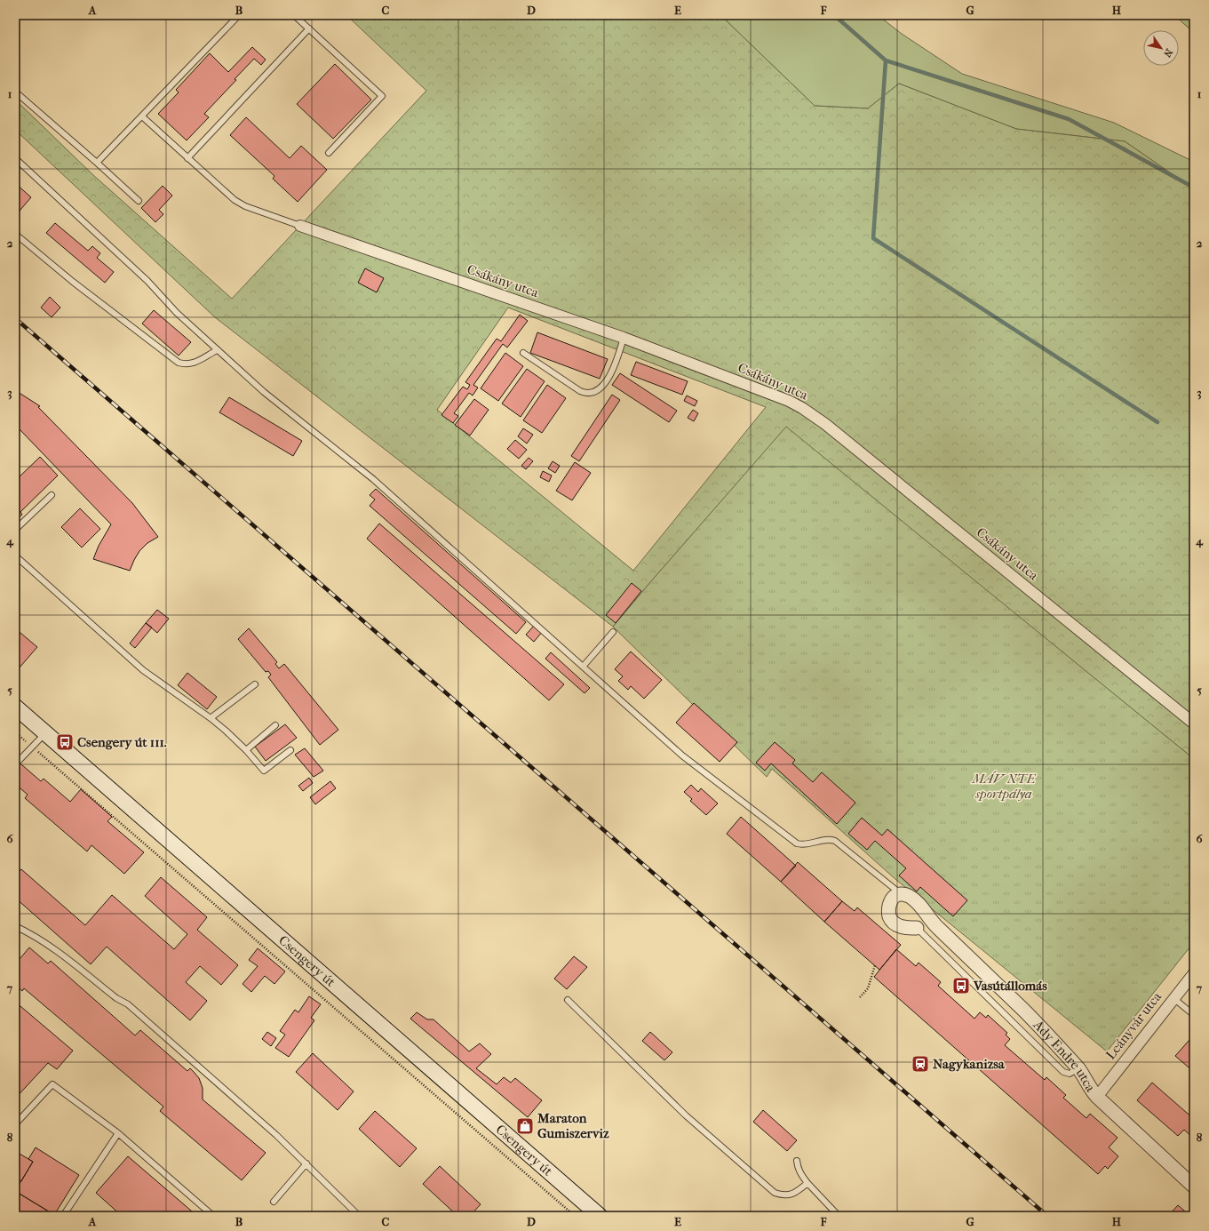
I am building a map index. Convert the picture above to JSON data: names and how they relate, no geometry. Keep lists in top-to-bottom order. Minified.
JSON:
{"streets":{"main road":["Csengery út"],"street":["Csákány utca","Leányvár utca","Ady Endre utca"]},"crossings":[["Leányvár utca","Ady Endre utca"]],"parks":["MÁV NTE sportpálya"],"places":{"bus stop":["Csengery út 111.","Vasútállomás"],"station":["Nagykanizsa"],"shop":["Maraton Gumiszerviz"]},"north":"bottom right","grid":{"columns":["A","B","C","D","E","F","G","H"],"rows":["1","2","3","4","5","6","7","8"]}}
